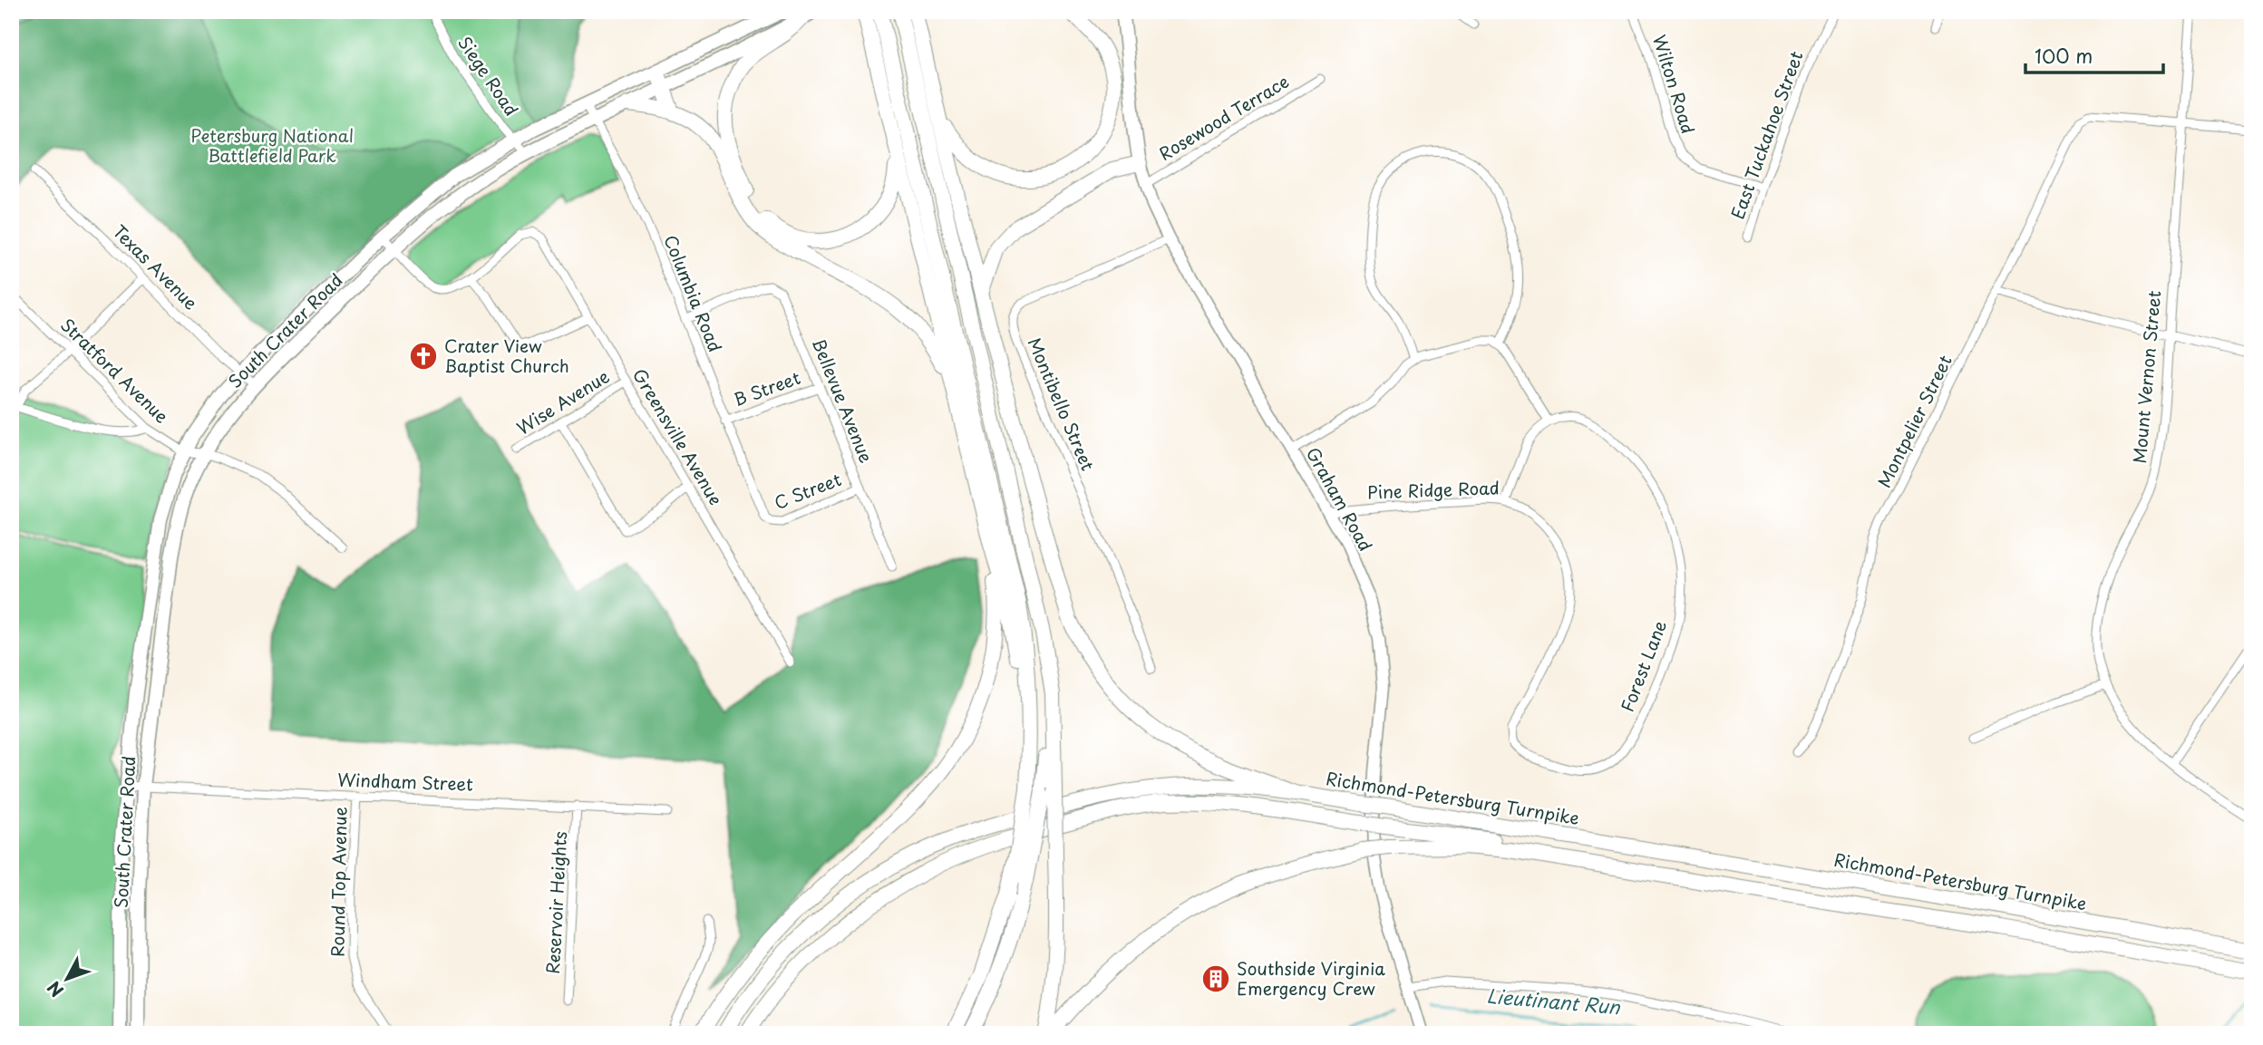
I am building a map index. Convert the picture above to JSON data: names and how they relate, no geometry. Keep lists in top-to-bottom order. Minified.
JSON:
{"streets":{"highway":["Richmond-Petersburg Turnpike"],"main road":["South Crater Road","Graham Road"],"street":["Siege Road","Wilton Road","Rosewood Terrace","East Tuckahoe Street","Texas Avenue","Columbia Road","Stratford Avenue","Mount Vernon Street","B Street","Bellevue Avenue","Wise Avenue","Montibello Street","Montpelier Street","Greensville Avenue","Pine Ridge Road","C Street","Forest Lane","Windham Street","Round Top Avenue","Reservoir Heights"]},"crossings":[["Siege Road","South Crater Road"],["Wilton Road","East Tuckahoe Street"],["Rosewood Terrace","Graham Road"],["Texas Avenue","South Crater Road"],["Columbia Road","South Crater Road"],["Columbia Road","B Street"],["Columbia Road","Bellevue Avenue"],["Columbia Road","C Street"],["South Crater Road","Stratford Avenue"],["South Crater Road","Windham Street"],["Mount Vernon Street","Montpelier Street"],["B Street","Bellevue Avenue"],["Bellevue Avenue","C Street"],["Wise Avenue","Greensville Avenue"],["Montibello Street","Graham Road"],["Pine Ridge Road","Graham Road"],["Pine Ridge Road","Forest Lane"],["Windham Street","Round Top Avenue"],["Windham Street","Reservoir Heights"]],"water":["Lieutinant Run"],"parks":["Petersburg National Battlefield Park"],"places":{"church":["Crater View Baptist Church"],"building":["Southside Virginia Emergency Crew"]},"scale_bar":"100 m","north":"bottom left"}
